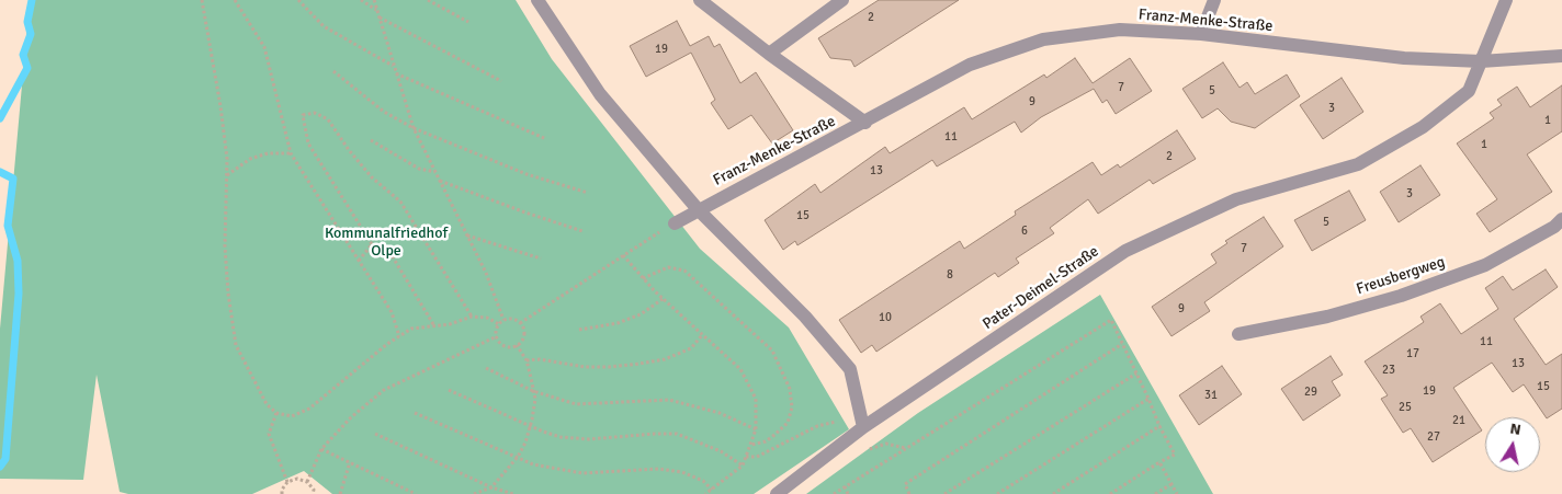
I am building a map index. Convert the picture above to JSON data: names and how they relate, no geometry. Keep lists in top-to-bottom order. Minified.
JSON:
{"streets":{"street":["Franz-Menke-Straße","Freusbergweg","Pater-Deimel-Straße"]},"crossings":[["Franz-Menke-Straße","Pater-Deimel-Straße"]],"parks":["Kommunalfriedhof Olpe"],"house_numbers":["2","19","7","5","9","3","1","11","1","2","13","3","15","5","6","7","8","9","10","11","17","13","23","15","19","29","31","25","21","27"],"north":"top"}
